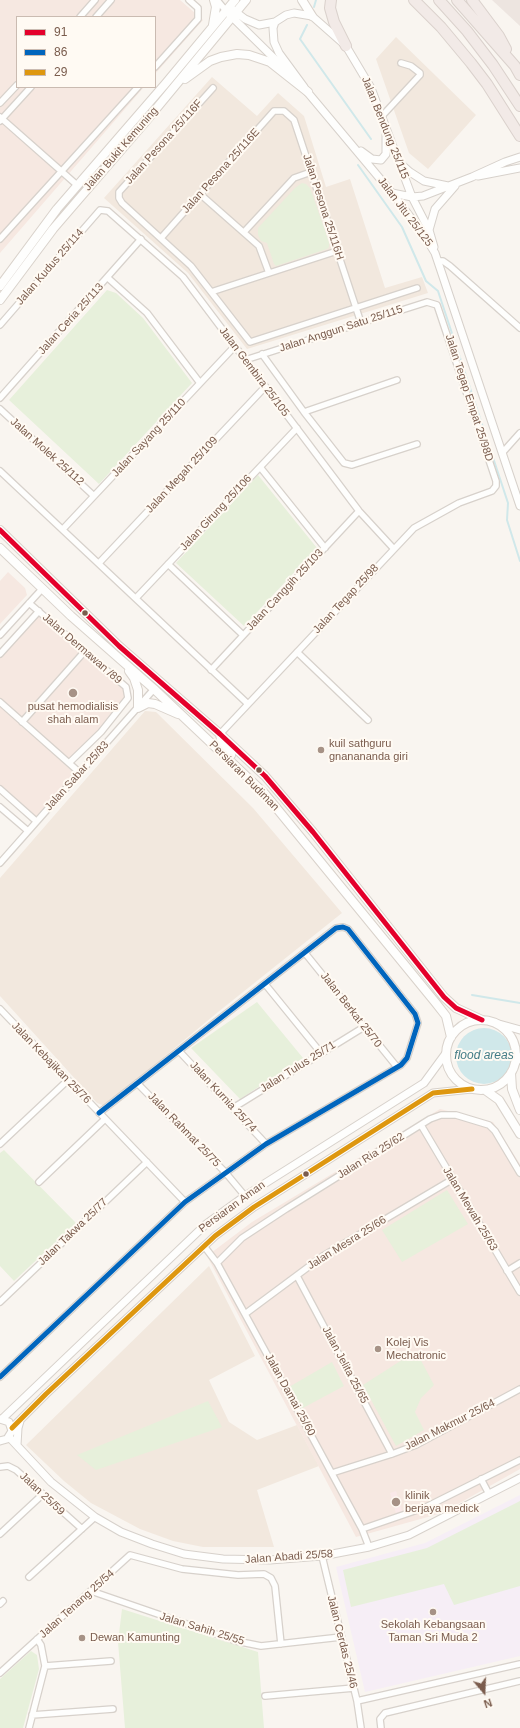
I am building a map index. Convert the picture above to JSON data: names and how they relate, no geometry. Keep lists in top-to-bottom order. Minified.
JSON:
{"streets":{"main road":["Jalan Bukit Kemuning","Persiaran Budiman"],"street":["Jalan Bendung 25/115","Jalan Pesona 25/116F","Jalan Pesona 25/116E","Jalan Pesona 25/116H","Jalan Jitu 25/125","Jalan Kudus 25/114","Jalan Ceria 25/113","Jalan Anggun Satu 25/115","Jalan Gembira 25/105","Jalan Tegap Empat 25/98D","Jalan Sayang 25/110","Jalan Molek 25/112","Jalan Megah 25/109","Jalan Girung 25/106","Jalan Canggih 25/103","Jalan Tegap 25/98","Jalan Dermawan /89","Jalan Sabar 25/83","Jalan Berkat 25/70","Jalan Kebajikan 25/76","Jalan Tulus 25/71","Jalan Kurnia 25/74","Jalan Rahmat 25/75","Jalan Ria 25/62","Persiaran Aman","Jalan Mewah 25/63","Jalan Takwa 25/77","Jalan Mesra 25/66","Jalan Jelita 25/65","Jalan Damai 25/60","Jalan Makmur 25/64","Jalan 25/59","Jalan Abadi 25/58","Jalan Tenang 25/54","Jalan Sahih 25/55","Jalan Cerdas 25/46"]},"crossings":[["Jalan Bendung 25/115","Jalan Jitu 25/125"],["Jalan Pesona 25/116F","Jalan Pesona 25/116E"],["Jalan Bukit Kemuning","Jalan Jitu 25/125"],["Jalan Pesona 25/116E","Jalan Pesona 25/116H"],["Jalan Pesona 25/116H","Jalan Anggun Satu 25/115"],["Jalan Kudus 25/114","Jalan Gembira 25/105"],["Jalan Ceria 25/113","Jalan Gembira 25/105"],["Jalan Anggun Satu 25/115","Jalan Gembira 25/105"],["Jalan Anggun Satu 25/115","Jalan Tegap Empat 25/98D"],["Jalan Gembira 25/105","Jalan Sayang 25/110"],["Jalan Gembira 25/105","Jalan Megah 25/109"],["Jalan Gembira 25/105","Jalan Girung 25/106"],["Jalan Gembira 25/105","Jalan Canggih 25/103"],["Jalan Gembira 25/105","Jalan Tegap 25/98"],["Jalan Tegap Empat 25/98D","Jalan Tegap 25/98"],["Jalan Sayang 25/110","Jalan Molek 25/112"],["Jalan Tegap 25/98","Persiaran Budiman"],["Jalan Sabar 25/83","Persiaran Budiman"],["Persiaran Budiman","Persiaran Aman"],["Jalan Berkat 25/70","Jalan Tulus 25/71"],["Jalan Kebajikan 25/76","Jalan Takwa 25/77"],["Jalan Tulus 25/71","Jalan Kurnia 25/74"],["Jalan Rahmat 25/75","Persiaran Aman"],["Jalan Ria 25/62","Jalan Mewah 25/63"],["Jalan Ria 25/62","Jalan Damai 25/60"],["Persiaran Aman","Jalan Damai 25/60"],["Jalan Mewah 25/63","Jalan Mesra 25/66"],["Jalan Mesra 25/66","Jalan Jelita 25/65"],["Jalan Mesra 25/66","Jalan Damai 25/60"],["Jalan Jelita 25/65","Jalan Makmur 25/64"],["Jalan Damai 25/60","Jalan Makmur 25/64"],["Jalan Damai 25/60","Jalan Abadi 25/58"],["Jalan Abadi 25/58","Jalan Cerdas 25/46"],["Jalan Tenang 25/54","Jalan Sahih 25/55"],["Jalan Sahih 25/55","Jalan Cerdas 25/46"]],"water":["flood areas"],"places":["pusat hemodialisis shah alam","kuil sathguru gnanananda giri","Kolej Vis Mechatronic","klinik berjaya medick","Sekolah Kebangsaan Taman Sri Muda 2","Dewan Kamunting"],"lines":["transit line 91","transit line 86","transit line 29"],"legend":["91","86","29"],"north":"bottom"}
